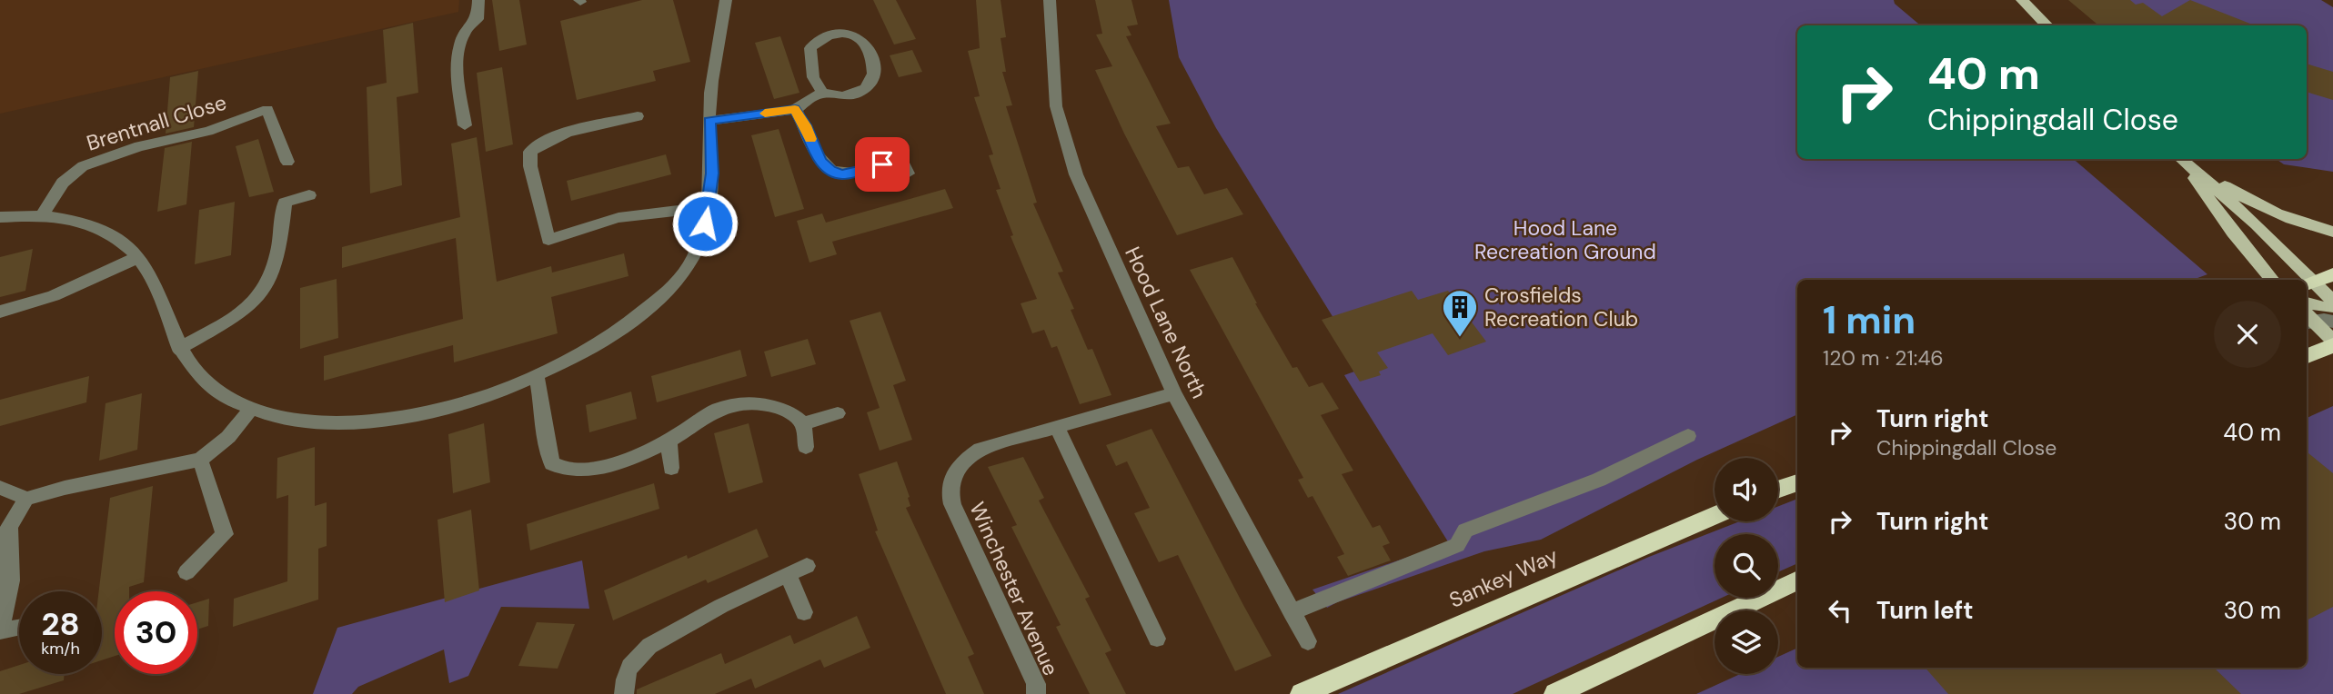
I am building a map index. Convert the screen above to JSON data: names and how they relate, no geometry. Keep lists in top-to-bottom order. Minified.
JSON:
{"streets":{"highway":["Sankey Way"],"street":["Brentnall Close","Hood Lane North","Winchester Avenue"]},"crossings":[["Hood Lane North","Winchester Avenue"]],"parks":["Hood Lane Recreation Ground"],"places":{"building":["Crosfields Recreation Club"]},"page":{"turn":["40 m","Chippingdall Close"],"heading":["1 min","120 m · 21:46"],"list":[{"name":"Turn right","note":"Chippingdall Close","value":"40 m"},{"name":"Turn right","value":"30 m"},{"name":"Turn left","value":"30 m"}],"speed":"28 km/h","limit":"30"}}
